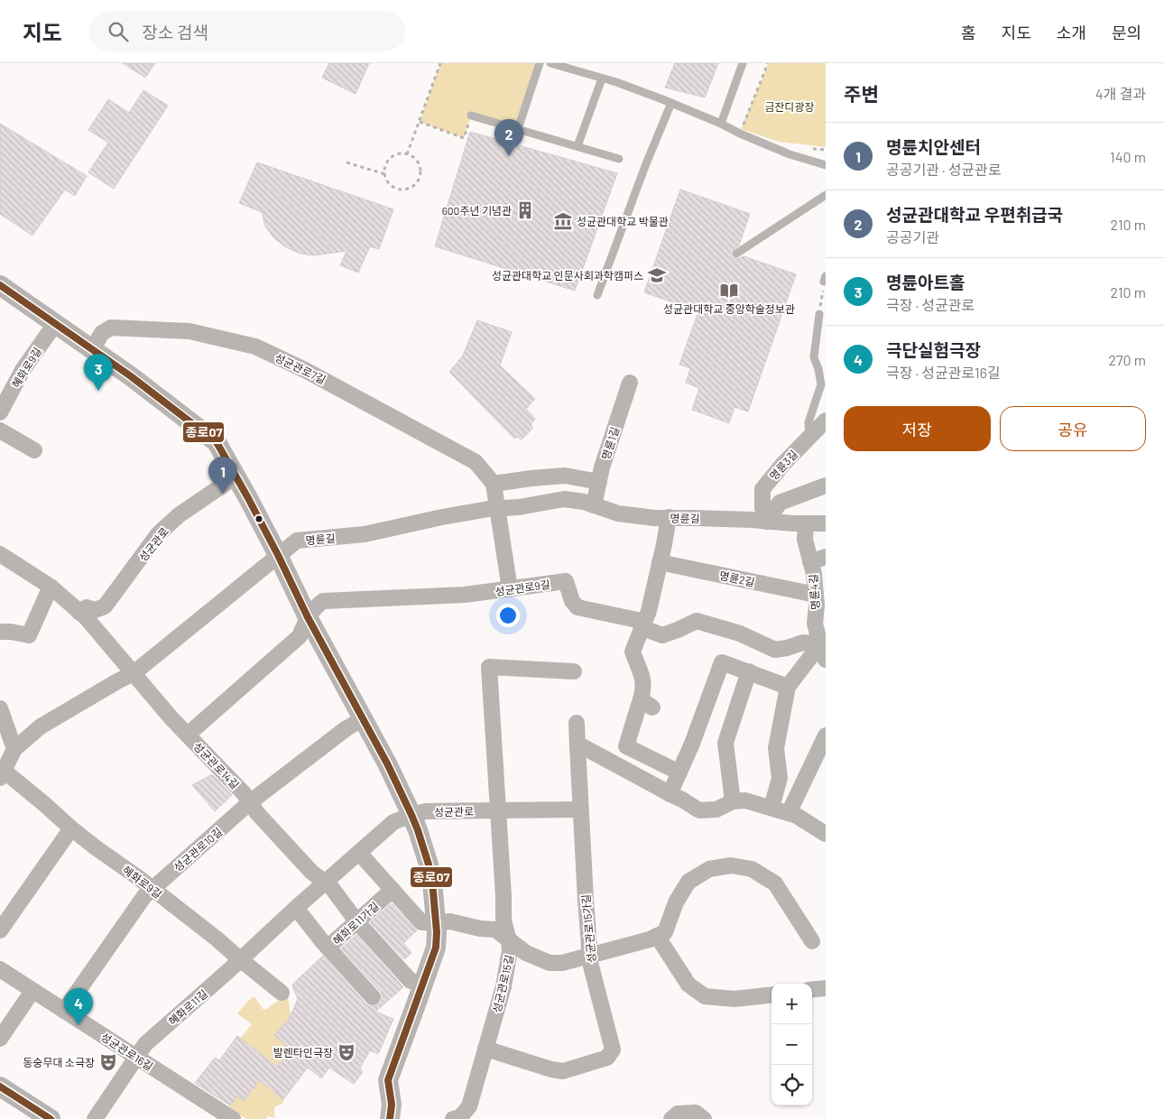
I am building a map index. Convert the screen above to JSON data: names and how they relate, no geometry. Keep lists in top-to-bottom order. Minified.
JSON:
{"streets":{"street":["혜화로9길","성균관로7길","명륜1길","명륜3길","명륜길","성균관로","명륜2길","성균관로9길","명륜4길","성균관로14길","성균관로10길","혜화로11가길","성균관로15가길","성균관로15길","혜화로11길","성균관로16길"]},"crossings":[["혜화로9길","명륜길"],["혜화로9길","성균관로10길"],["혜화로9길","혜화로11길"],["명륜1길","명륜길"],["명륜3길","명륜길"],["명륜길","명륜4길"],["명륜길","성균관로14길"],["성균관로","성균관로14길"],["성균관로","성균관로15길"],["성균관로","혜화로11길"],["명륜2길","명륜4길"],["성균관로9길","명륜4길"],["성균관로14길","성균관로10길"],["성균관로14길","혜화로11가길"],["성균관로14길","혜화로11길"],["성균관로10길","성균관로16길"],["성균관로15가길","성균관로15길"],["혜화로11길","성균관로16길"]],"parks":["금잔디광장"],"places":{"building":["600주년 기념관"],"museum":["성균관대학교 박물관"],"school or university":["성균관대학교 인문사회과학캠퍼스"],"library":["성균관대학교 중앙학술정보관"],"theatre":["발렌타인극장","동숭무대 소극장"]},"lines":["transit line 종로07"],"page":{"header":"지도","search":"장소 검색","nav":["홈","지도","소개","문의"],"heading":["주변","4개 결과"],"pins":["2","3","1","4"],"list":[{"mark":"1","name":"명륜치안센터","note":"공공기관 · 성균관로","value":"140 m"},{"mark":"2","name":"성균관대학교 우편취급국","note":"공공기관","value":"210 m"},{"mark":"3","name":"명륜아트홀","note":"극장 · 성균관로","value":"210 m"},{"mark":"4","name":"극단실험극장","note":"극장 · 성균관로16길","value":"270 m"}],"buttons":["저장","공유"],"map_buttons":["+","−"]}}
